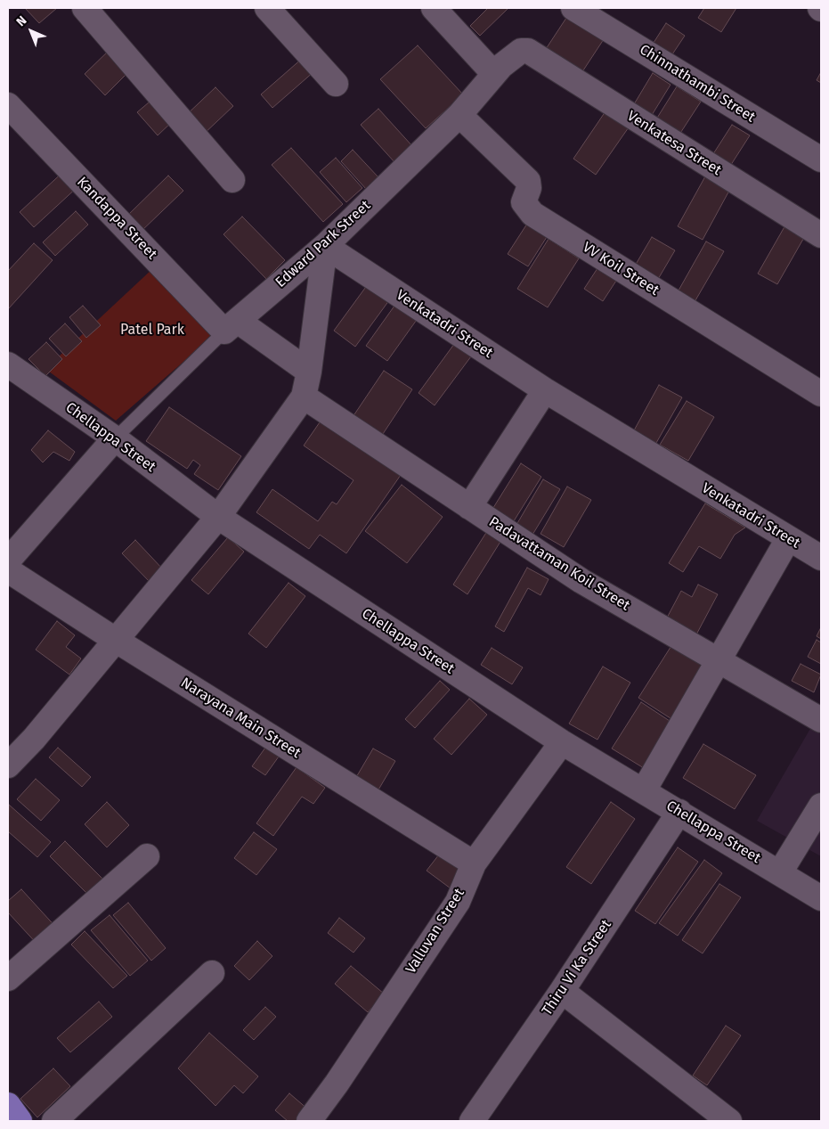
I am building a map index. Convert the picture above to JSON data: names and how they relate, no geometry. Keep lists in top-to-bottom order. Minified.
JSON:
{"streets":{"street":["Chinnathambi Street","Venkatesa Street","Kandappa Street","Edward Park Street","VV Koil Street","Venkatadri Street","Chellappa Street","Padavattaman Koil Street","Narayana Main Street","Valluvan Street","Thiru Vi Ka Street"]},"crossings":[["Venkatesa Street","Edward Park Street"],["Kandappa Street","Edward Park Street"],["Edward Park Street","VV Koil Street"],["Edward Park Street","Venkatadri Street"],["Edward Park Street","Chellappa Street"],["Chellappa Street","Valluvan Street"],["Chellappa Street","Thiru Vi Ka Street"],["Narayana Main Street","Valluvan Street"]],"parks":["Patel Park"],"north":"top left"}
